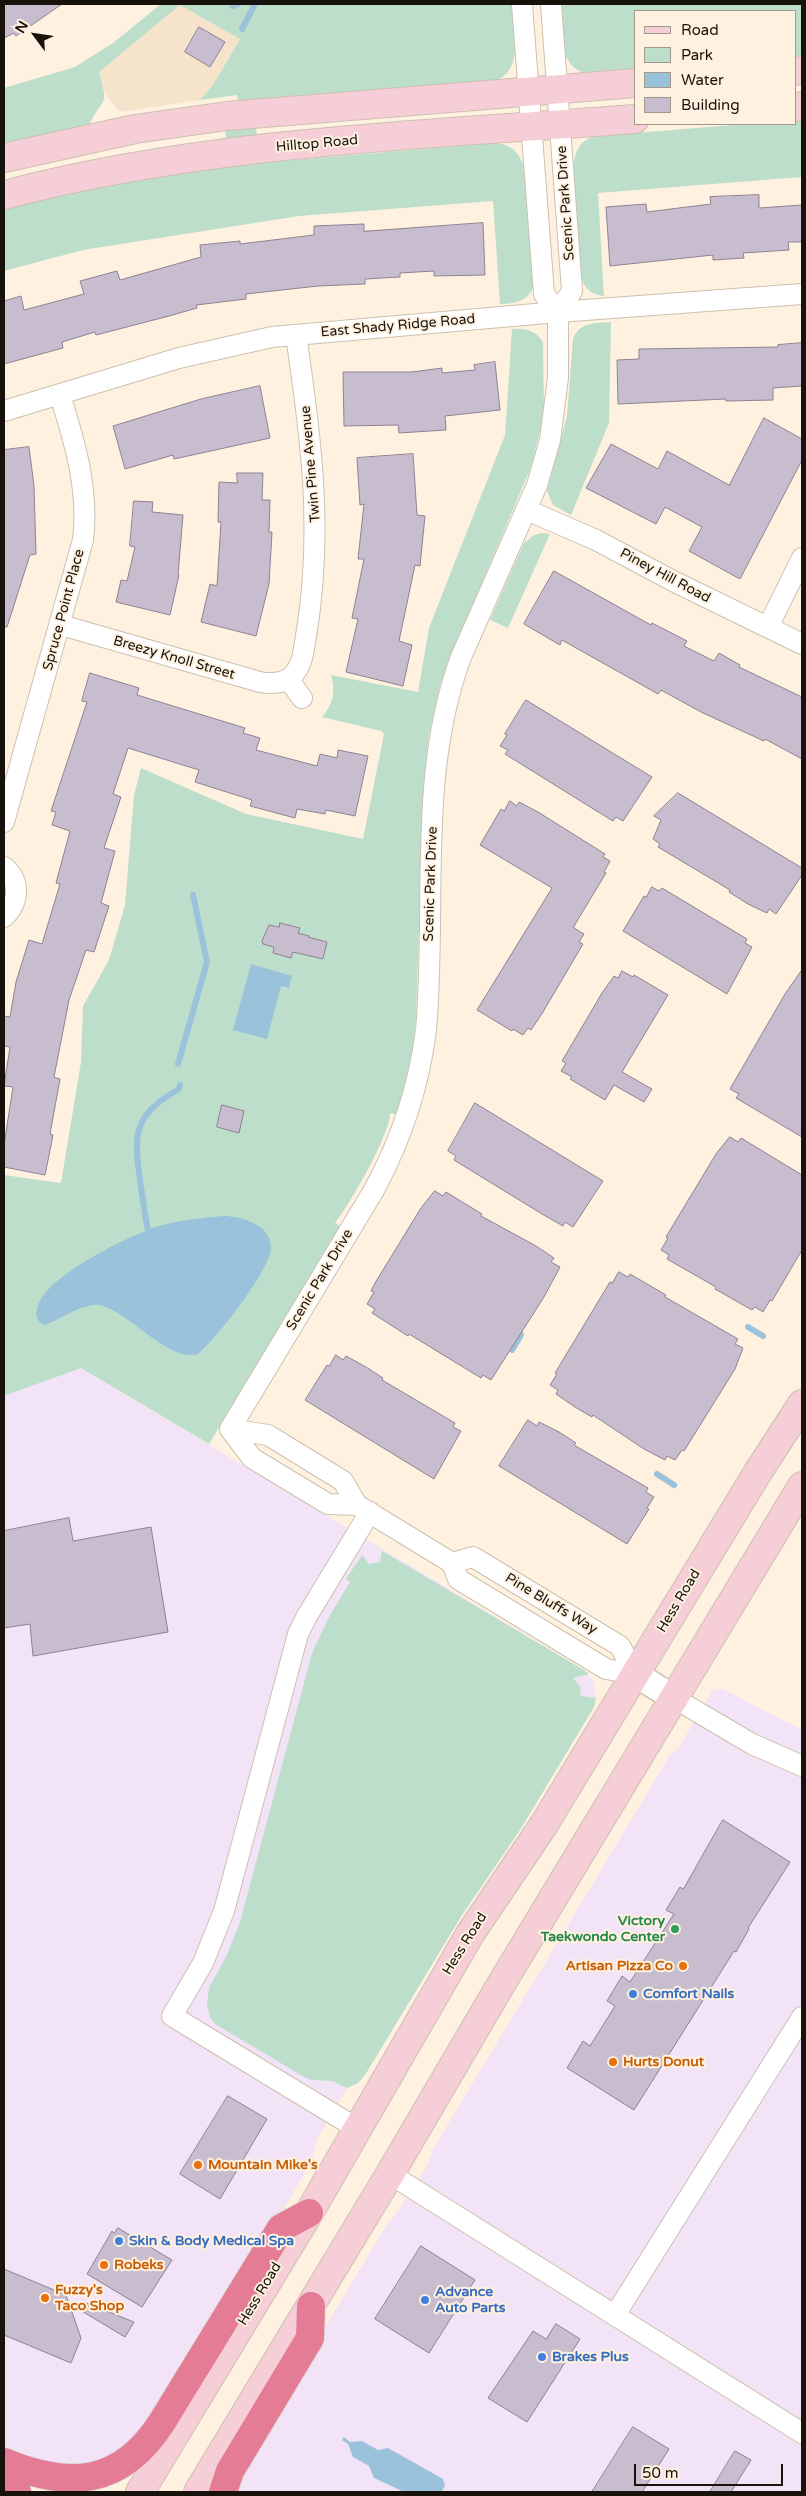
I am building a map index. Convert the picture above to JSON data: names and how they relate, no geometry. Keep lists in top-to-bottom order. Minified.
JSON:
{"streets":{"main road":["Hilltop Road","Hess Road"],"street":["Scenic Park Drive","East Shady Ridge Road","Twin Pine Avenue","Piney Hill Road","Spruce Point Place","Breezy Knoll Street","Pine Bluffs Way"]},"crossings":[["Hilltop Road","Scenic Park Drive"],["Scenic Park Drive","East Shady Ridge Road"],["Scenic Park Drive","Piney Hill Road"],["Scenic Park Drive","Pine Bluffs Way"],["East Shady Ridge Road","Twin Pine Avenue"],["East Shady Ridge Road","Spruce Point Place"],["Twin Pine Avenue","Breezy Knoll Street"],["Spruce Point Place","Breezy Knoll Street"],["Hess Road","Pine Bluffs Way"]],"places":["Victory Taekwondo Center","Artisan Pizza Co","Comfort Nails","Hurts Donut","Mountain Mike's","Skin & Body Medical Spa","Robeks","Fuzzy's Taco Shop","Advance Auto Parts","Brakes Plus"],"legend":["Road","Park","Water","Building"],"scale_bar":"50 m","north":"top left"}
